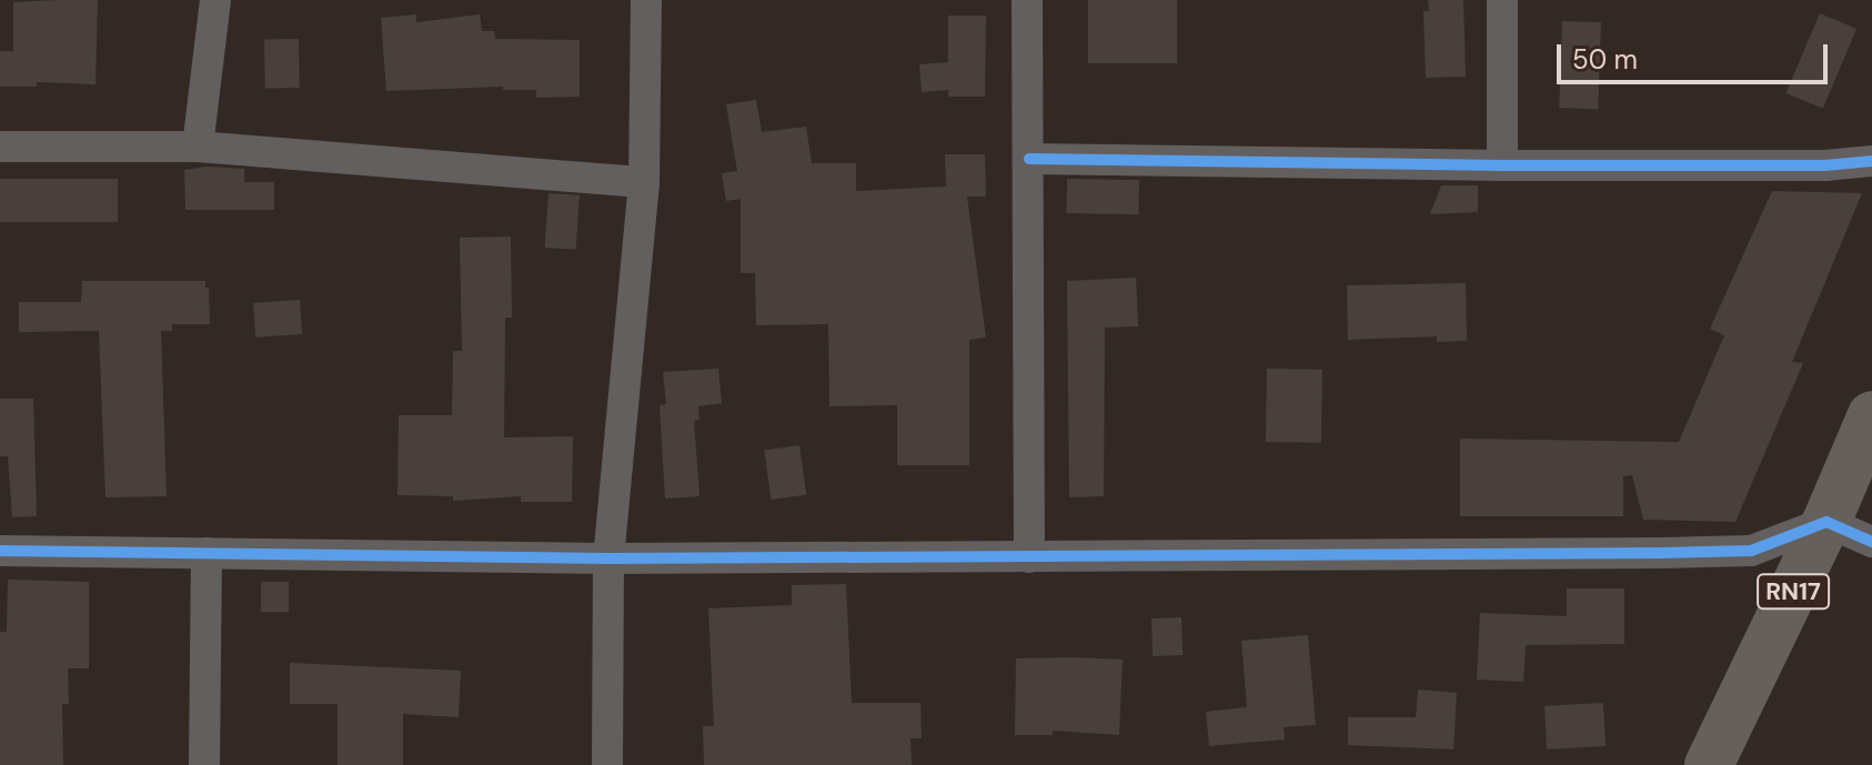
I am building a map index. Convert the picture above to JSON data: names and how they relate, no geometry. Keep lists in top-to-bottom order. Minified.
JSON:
{"streets":{"main road":["RN17"]},"scale_bar":"50 m"}
